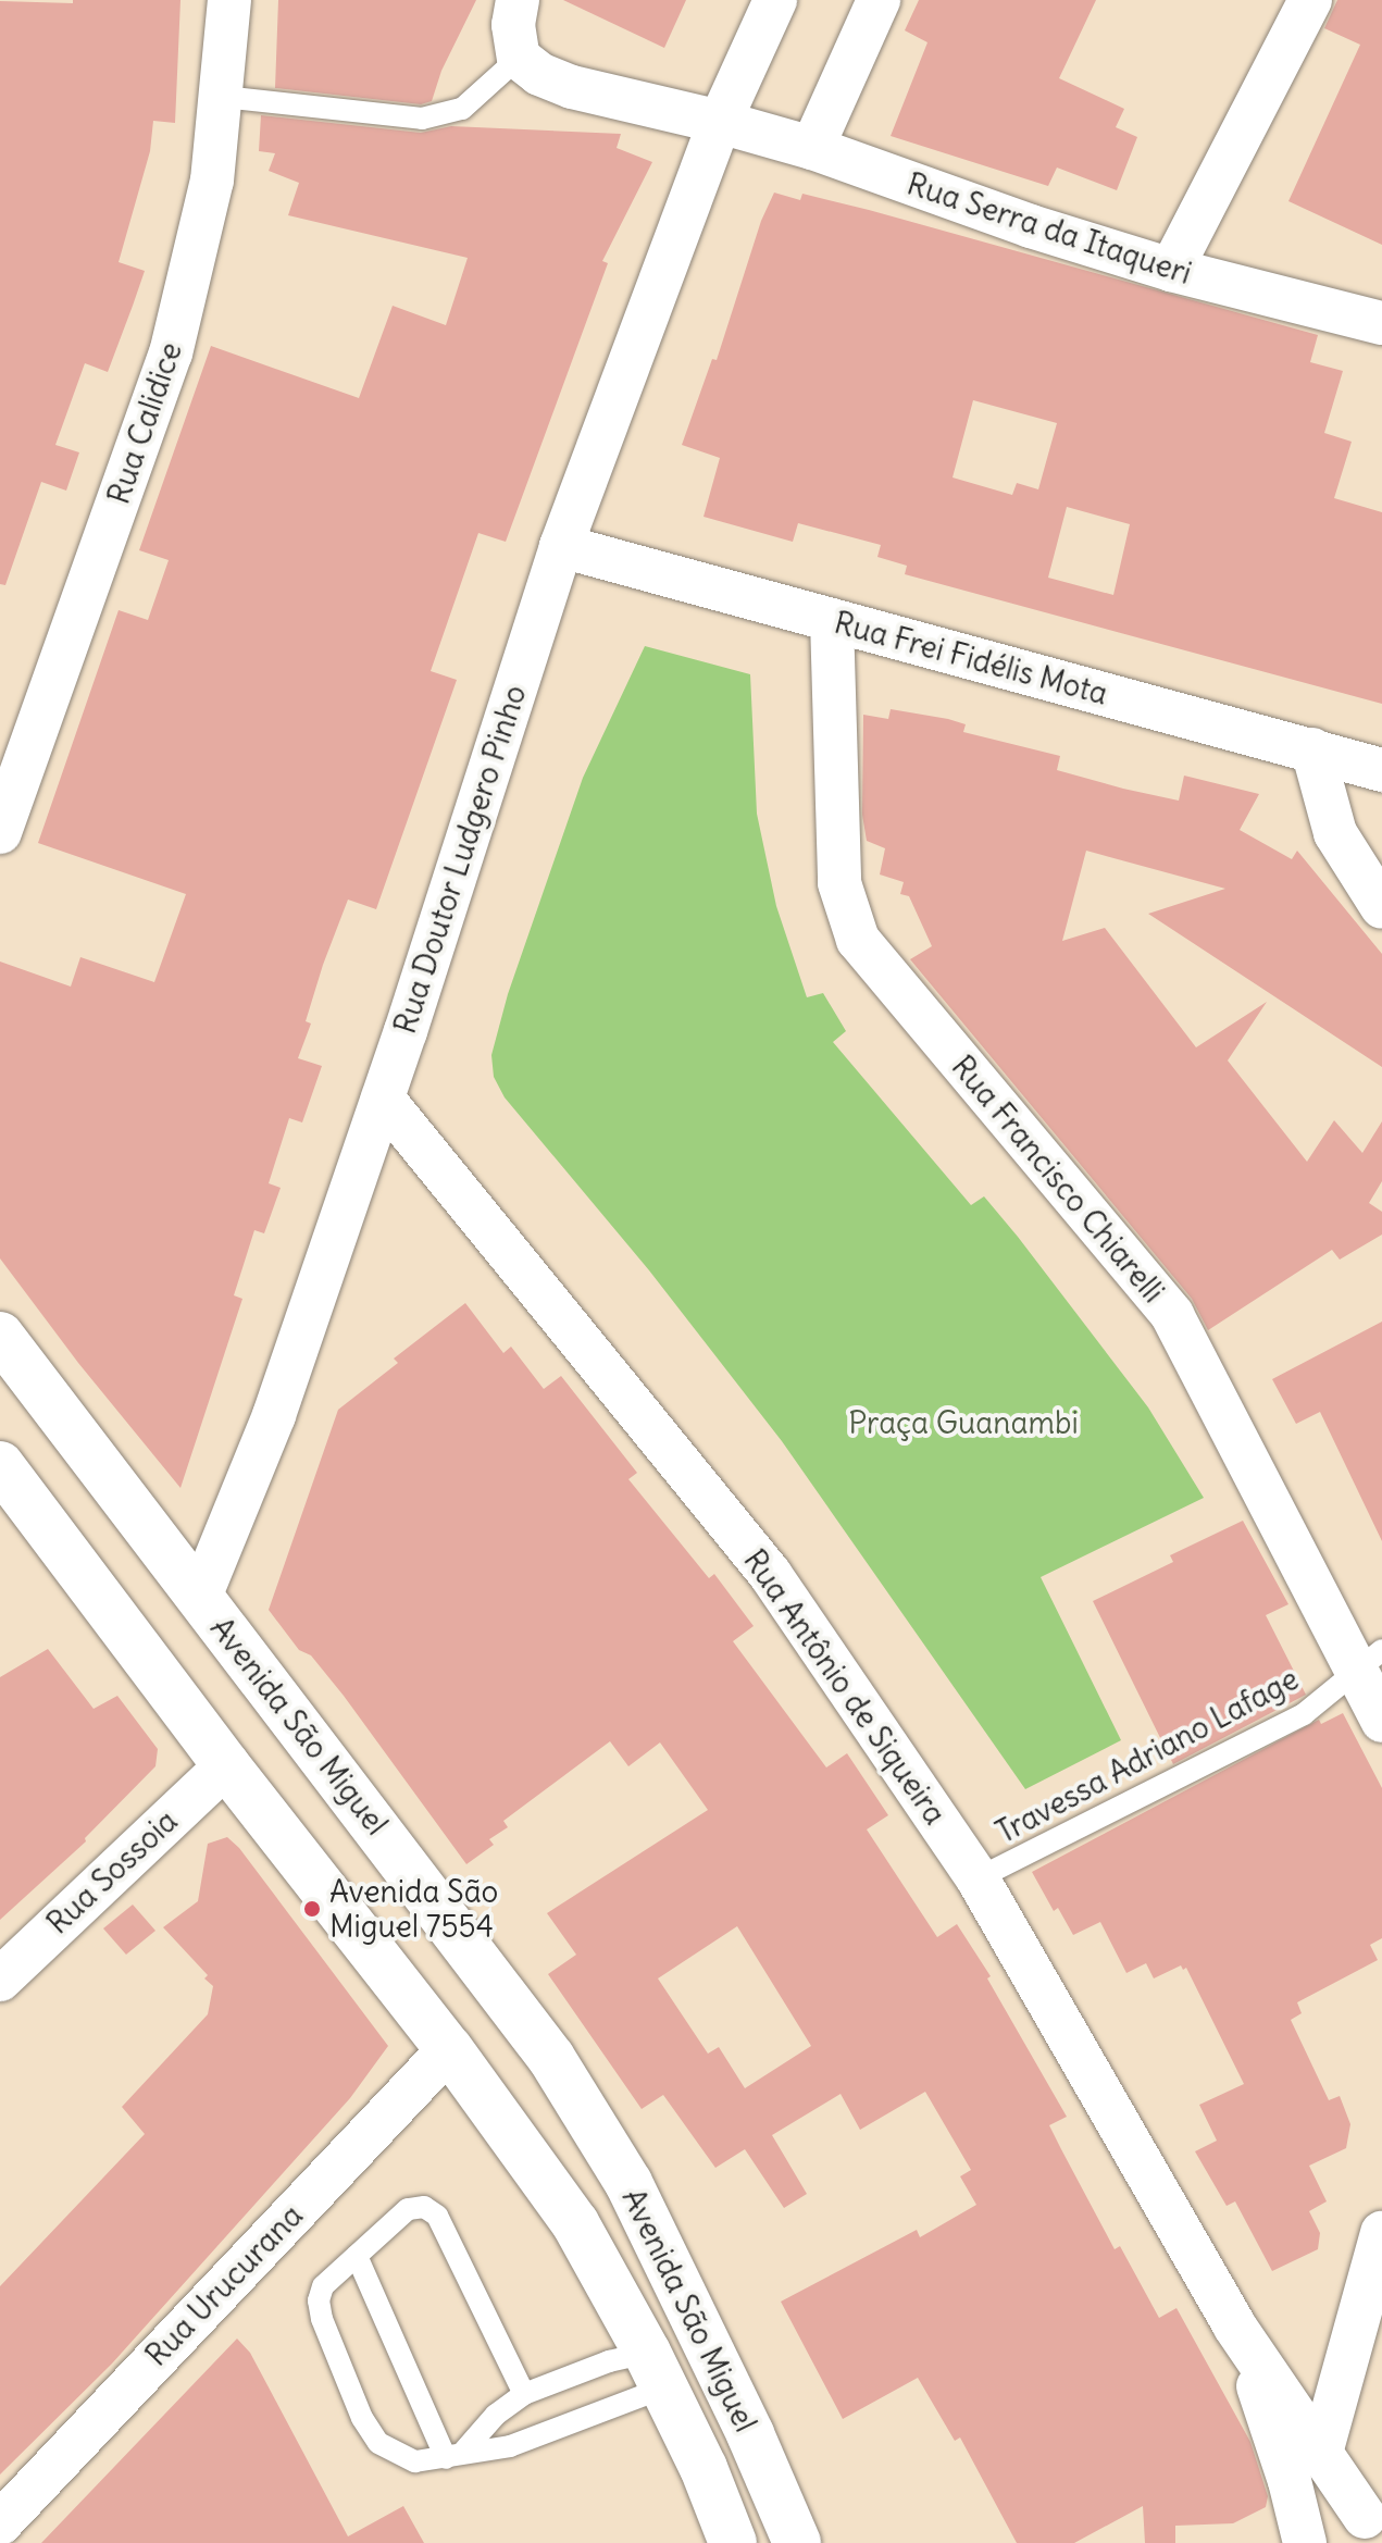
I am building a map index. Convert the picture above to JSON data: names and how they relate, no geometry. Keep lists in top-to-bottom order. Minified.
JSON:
{"streets":{"main road":["Avenida São Miguel"],"street":["Rua Serra da Itaqueri","Rua Calidice","Rua Frei Fidélis Mota","Rua Doutor Ludgero Pinho","Rua Francisco Chiarelli","Rua Antônio de Siqueira","Rua Sossoia","Rua Urucurana"],"lane":["Travessa Adriano Lafage"]},"crossings":[["Rua Serra da Itaqueri","Rua Doutor Ludgero Pinho"],["Rua Frei Fidélis Mota","Rua Doutor Ludgero Pinho"],["Rua Frei Fidélis Mota","Rua Francisco Chiarelli"],["Rua Doutor Ludgero Pinho","Rua Antônio de Siqueira"],["Rua Doutor Ludgero Pinho","Avenida São Miguel"],["Rua Francisco Chiarelli","Travessa Adriano Lafage"],["Rua Antônio de Siqueira","Travessa Adriano Lafage"],["Avenida São Miguel","Rua Sossoia"],["Avenida São Miguel","Rua Urucurana"]],"parks":["Praça Guanambi"],"places":["Avenida São Miguel 7554"]}
